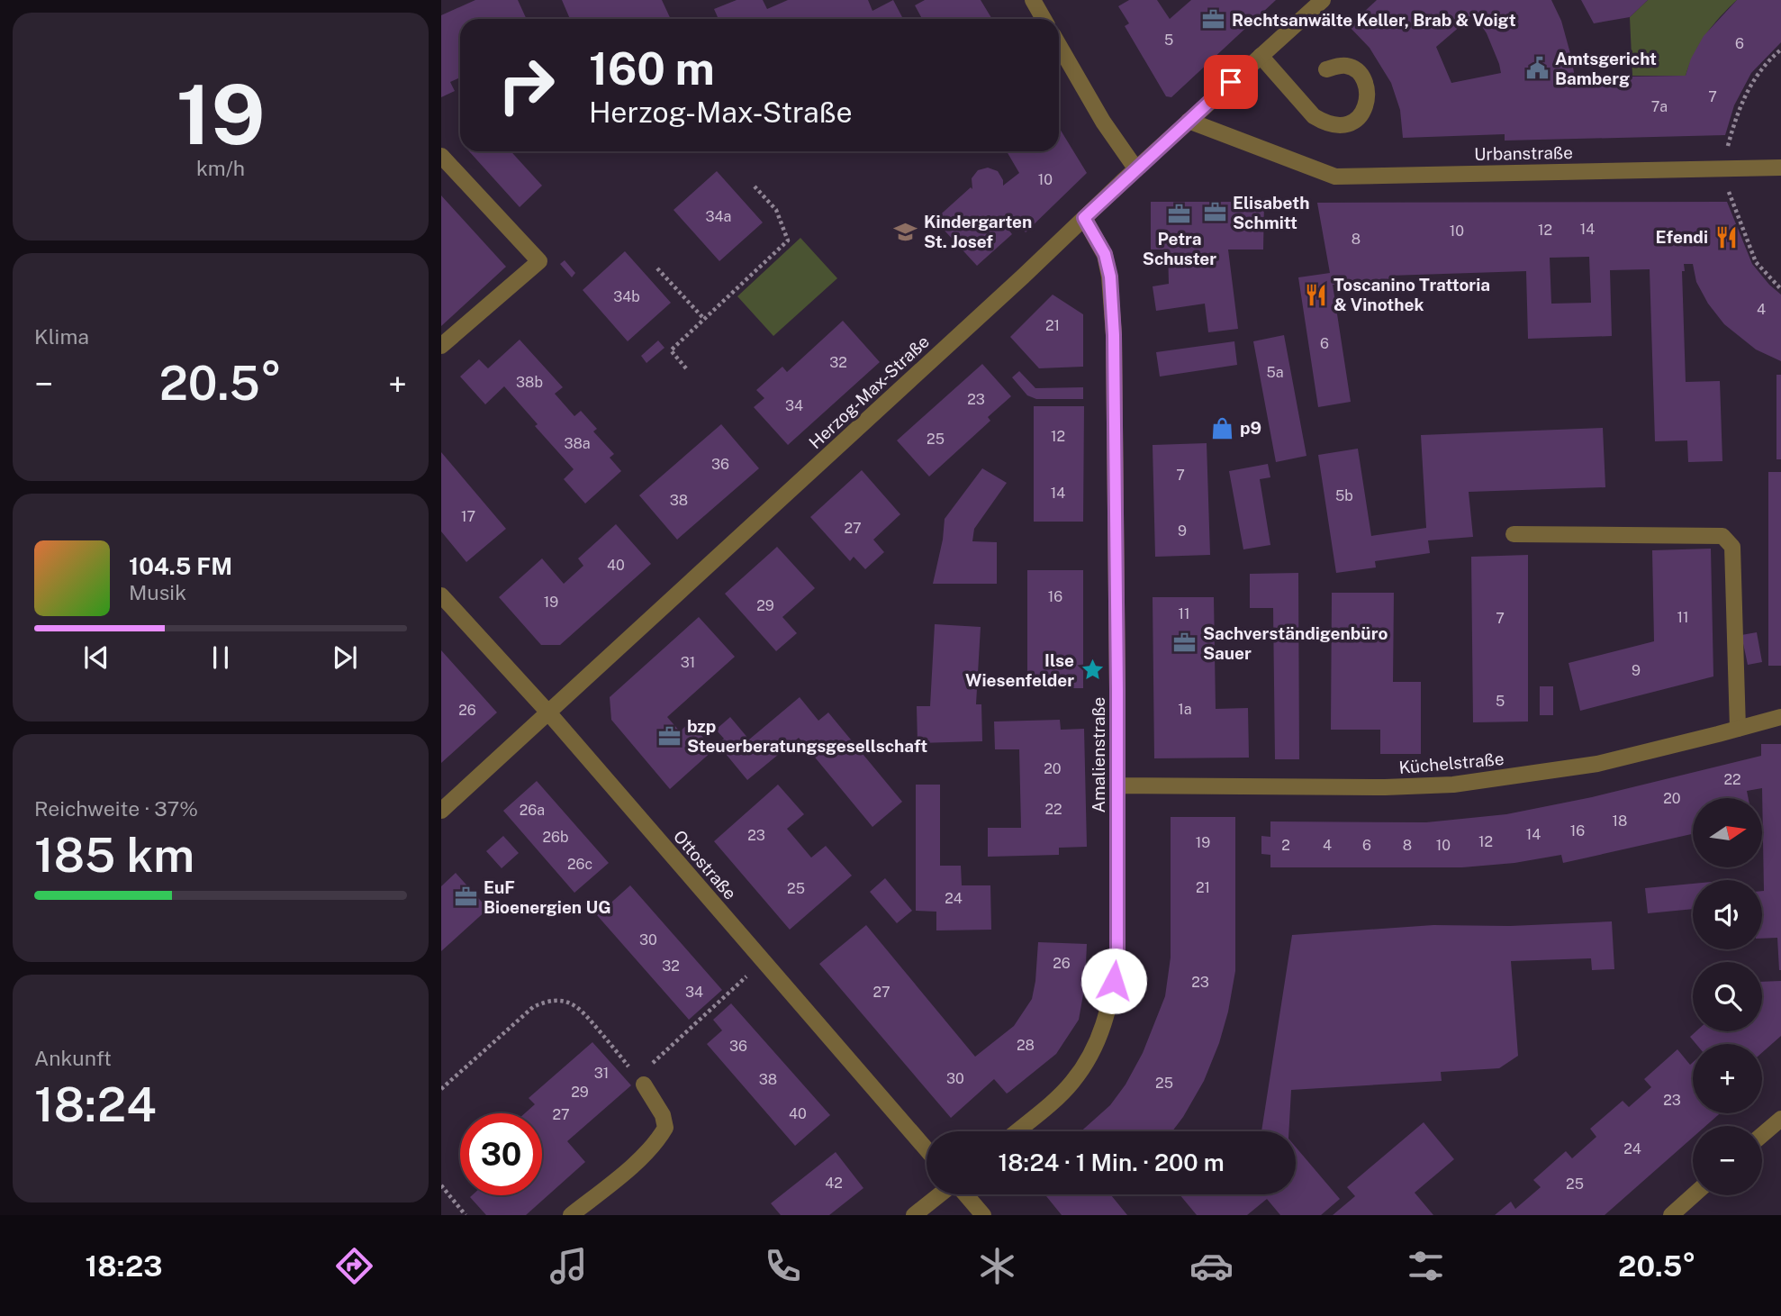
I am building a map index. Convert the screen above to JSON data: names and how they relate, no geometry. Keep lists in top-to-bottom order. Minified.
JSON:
{"streets":{"street":["Urbanstraße","Herzog-Max-Straße","Amalienstraße","Küchelstraße","Ottostraße"]},"crossings":[["Urbanstraße","Herzog-Max-Straße"],["Herzog-Max-Straße","Amalienstraße"],["Herzog-Max-Straße","Ottostraße"],["Amalienstraße","Küchelstraße"]],"places":{"office":["Rechtsanwälte Keller, Brab & Voigt","Elisabeth Schmitt","Petra Schuster","Sachverständigenbüro Sauer","bzp Steuerberatungsgesellschaft","EuF Bioenergien UG"],"public building":["Amtsgericht Bamberg"],"school or university":["Kindergarten St. Josef"],"restaurant":["Efendi","Toscanino Trattoria & Vinothek"],"shop":["p9"],"place":["Ilse Wiesenfelder"]},"house_numbers":["5","6","7","7a","10","34a","14","12","10","8","34b","4","21","6","32","5a","38b","23","34","12","25","38a","36","7","14","5b","38","17","27","9","40","16","19","29","11","11","7","31","9","5","1a","26","20","22","20","22","26a","18","16","14","23","26b","12","19","2","4","6","8","10","26c","21","25","24","30","26","32","23","34","27","28","36","31","30","38","25","29","23","40","27","24","42","25"],"north":"right","page":{"tile":[["19","km/h"],"Klima",["Reichweite · 37%","185 km"],["Ankunft","18:24"]],"turn":["160 m","Herzog-Max-Straße"],"heat":["−","20.5°","+"],"song":["104.5 FM","Musik"],"map_buttons":["+","−"],"limit":"30","trip":"18:24 · 1 Min. · 200 m","tabs":["18:23","20.5°"]}}
